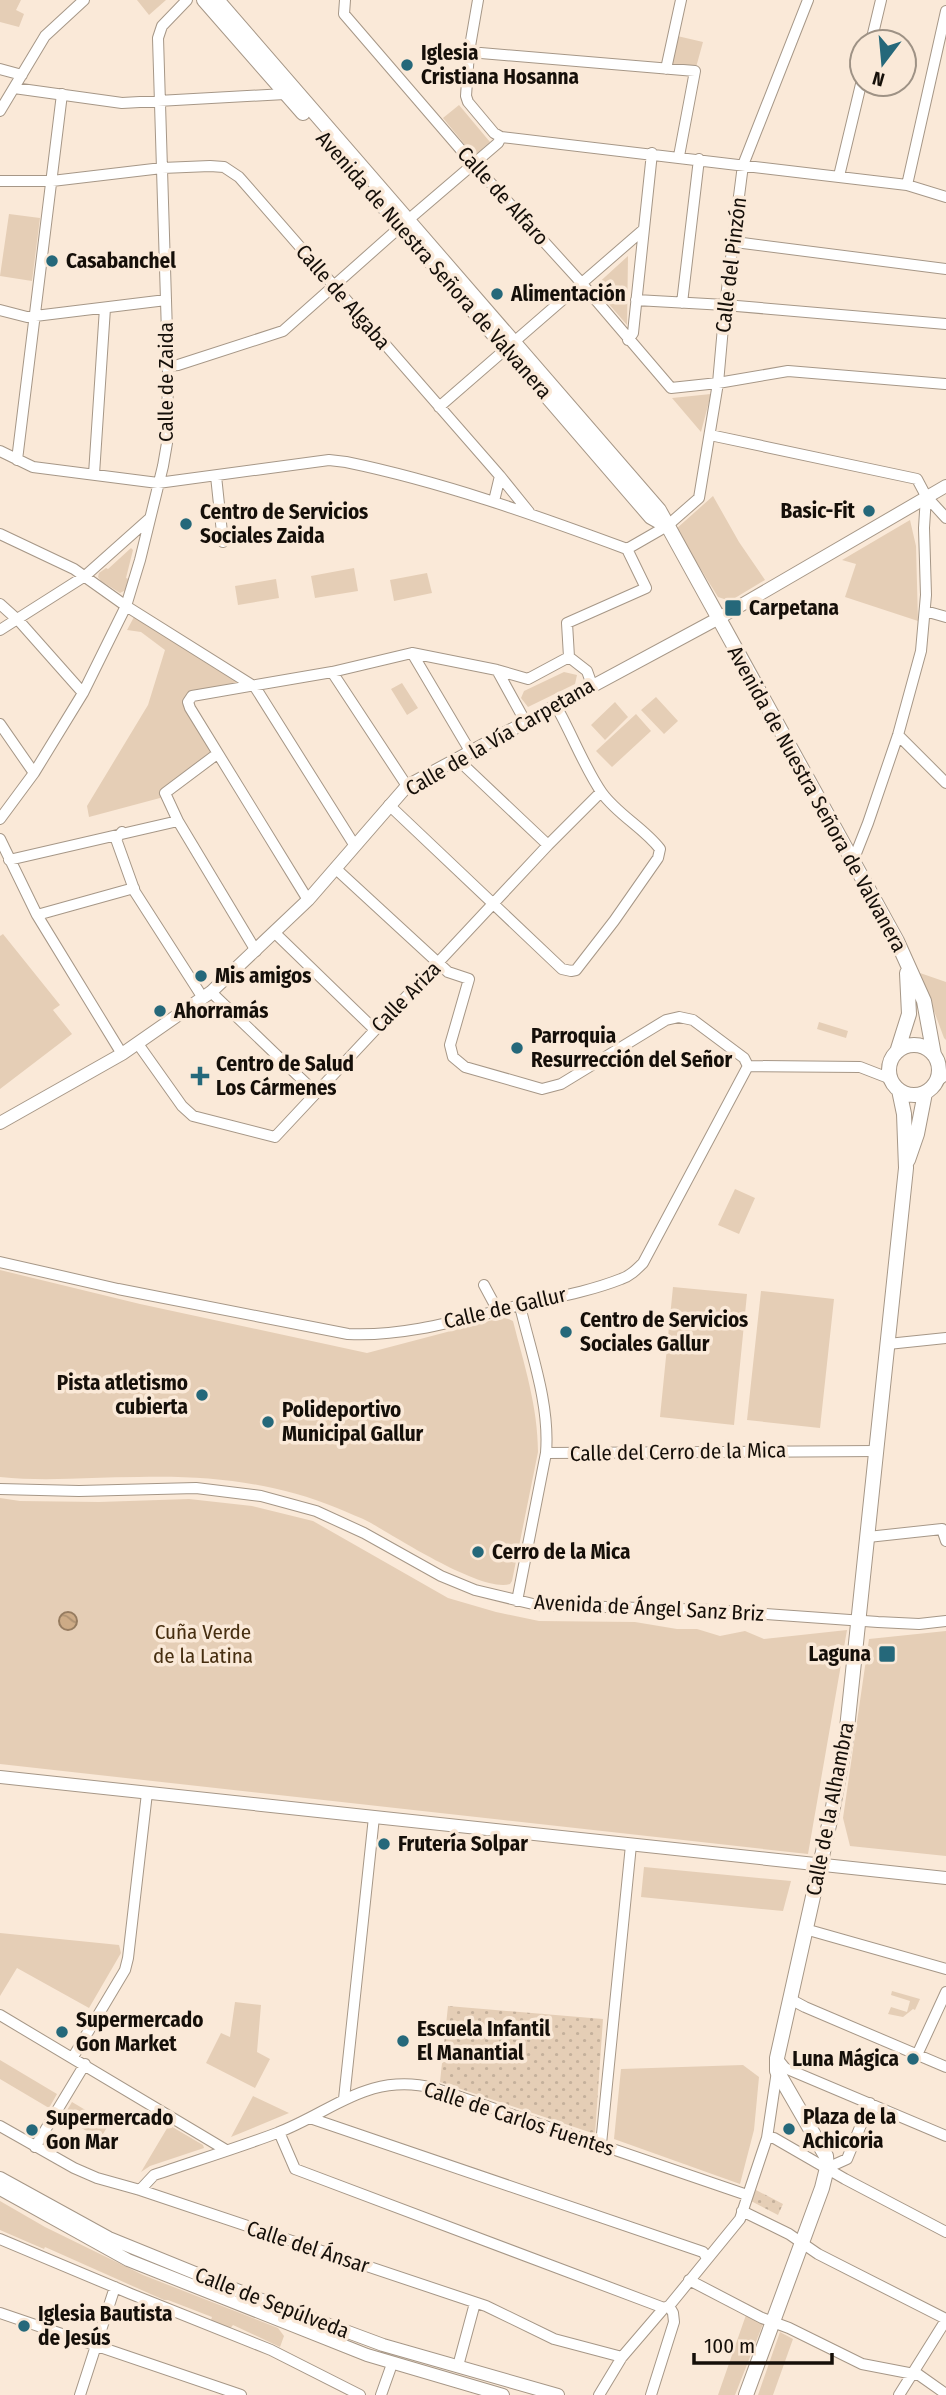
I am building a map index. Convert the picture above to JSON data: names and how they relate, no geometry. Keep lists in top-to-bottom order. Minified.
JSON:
{"streets":{"main road":["Avenida de Nuestra Señora de Valvanera","Calle de la Alhambra"],"street":["Calle de Alfaro","Calle del Pinzón","Calle de Algaba","Calle de Zaida","Calle de la Vía Carpetana","Calle Ariza","Calle de Gallur","Calle del Cerro de la Mica","Avenida de Ángel Sanz Briz","Calle de Carlos Fuentes","Calle del Ánsar","Calle de Sepúlveda"]},"crossings":[["Calle de Alfaro","Calle del Pinzón"],["Avenida de Nuestra Señora de Valvanera","Calle del Pinzón"],["Avenida de Nuestra Señora de Valvanera","Calle de la Vía Carpetana"],["Avenida de Nuestra Señora de Valvanera","Calle de la Alhambra"],["Calle de Algaba","Calle de Zaida"],["Calle de la Vía Carpetana","Calle Ariza"],["Calle de Gallur","Calle del Cerro de la Mica"],["Calle del Cerro de la Mica","Calle de la Alhambra"],["Avenida de Ángel Sanz Briz","Calle de la Alhambra"],["Calle de la Alhambra","Calle de Carlos Fuentes"],["Calle de la Alhambra","Calle del Ánsar"],["Calle de Carlos Fuentes","Calle del Ánsar"]],"parks":["Cuña Verde de la Latina"],"places":{"other":["Iglesia Cristiana Hosanna","Casabanchel","Alimentación","Basic-Fit","Centro de Servicios Sociales Zaida","Mis amigos","Ahorramás","Parroquia Resurrección del Señor","Centro de Servicios Sociales Gallur","Pista atletismo cubierta","Polideportivo Municipal Gallur","Cerro de la Mica","Frutería Solpar","Supermercado Gon Market","Escuela Infantil El Manantial","Luna Mágica","Plaza de la Achicoria","Supermercado Gon Mar","Iglesia Bautista de Jesús"],"transit":["Carpetana","Laguna"],"health":["Centro de Salud Los Cármenes"]},"scale_bar":"100 m","north":"bottom"}
